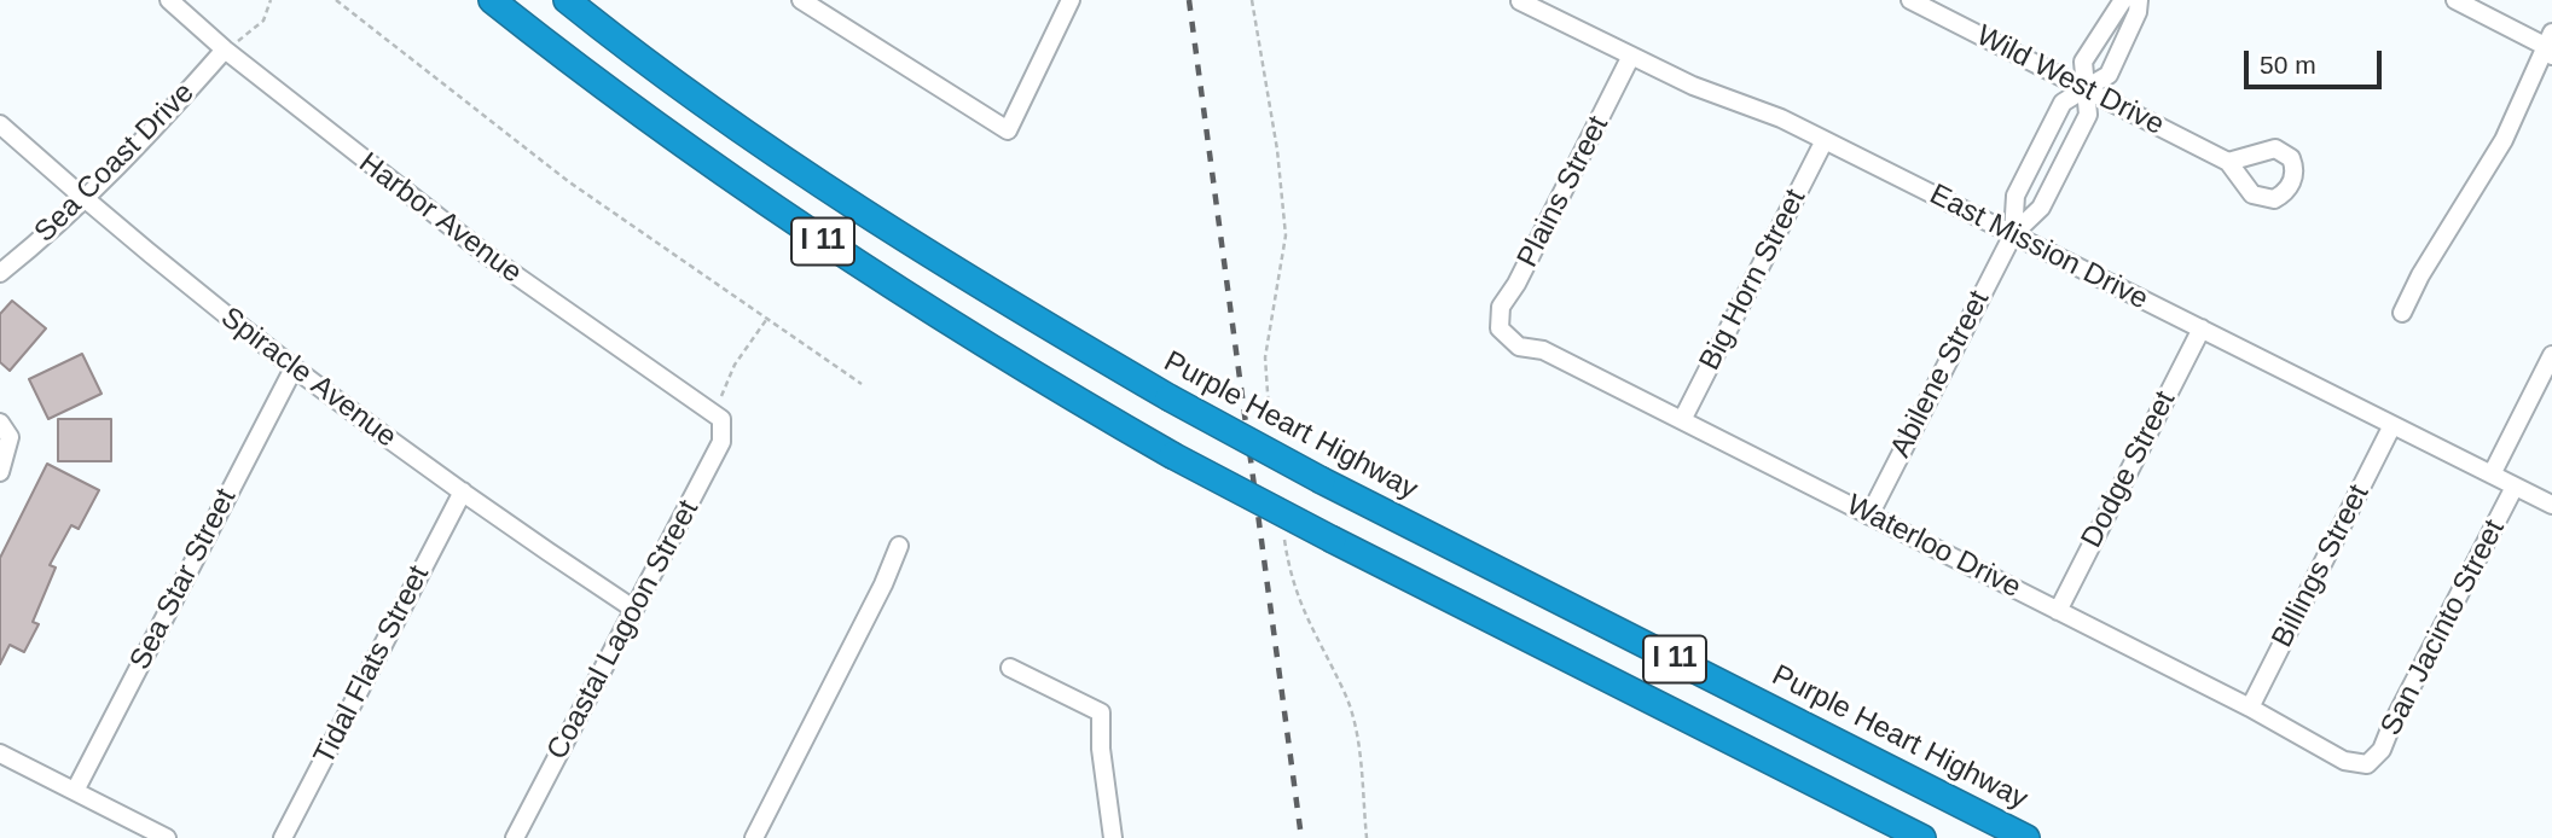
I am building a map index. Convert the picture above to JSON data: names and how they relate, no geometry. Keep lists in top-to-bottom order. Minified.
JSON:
{"streets":{"highway":["I 11","Purple Heart Highway"],"street":["Wild West Drive","Sea Coast Drive","Plains Street","Harbor Avenue","East Mission Drive","Big Horn Street","Abilene Street","Spiracle Avenue","Dodge Street","Waterloo Drive","Billings Street","Sea Star Street","San Jacinto Street","Coastal Lagoon Street","Tidal Flats Street"]},"crossings":[["Wild West Drive","Abilene Street"],["Sea Coast Drive","Harbor Avenue"],["Sea Coast Drive","Spiracle Avenue"],["Plains Street","East Mission Drive"],["Plains Street","Waterloo Drive"],["Harbor Avenue","Coastal Lagoon Street"],["East Mission Drive","Big Horn Street"],["East Mission Drive","Abilene Street"],["East Mission Drive","Dodge Street"],["East Mission Drive","Billings Street"],["East Mission Drive","San Jacinto Street"],["Big Horn Street","Waterloo Drive"],["Abilene Street","Waterloo Drive"],["Spiracle Avenue","Sea Star Street"],["Spiracle Avenue","Coastal Lagoon Street"],["Spiracle Avenue","Tidal Flats Street"],["Dodge Street","Waterloo Drive"],["Waterloo Drive","Billings Street"],["Waterloo Drive","San Jacinto Street"]],"scale_bar":"50 m"}
